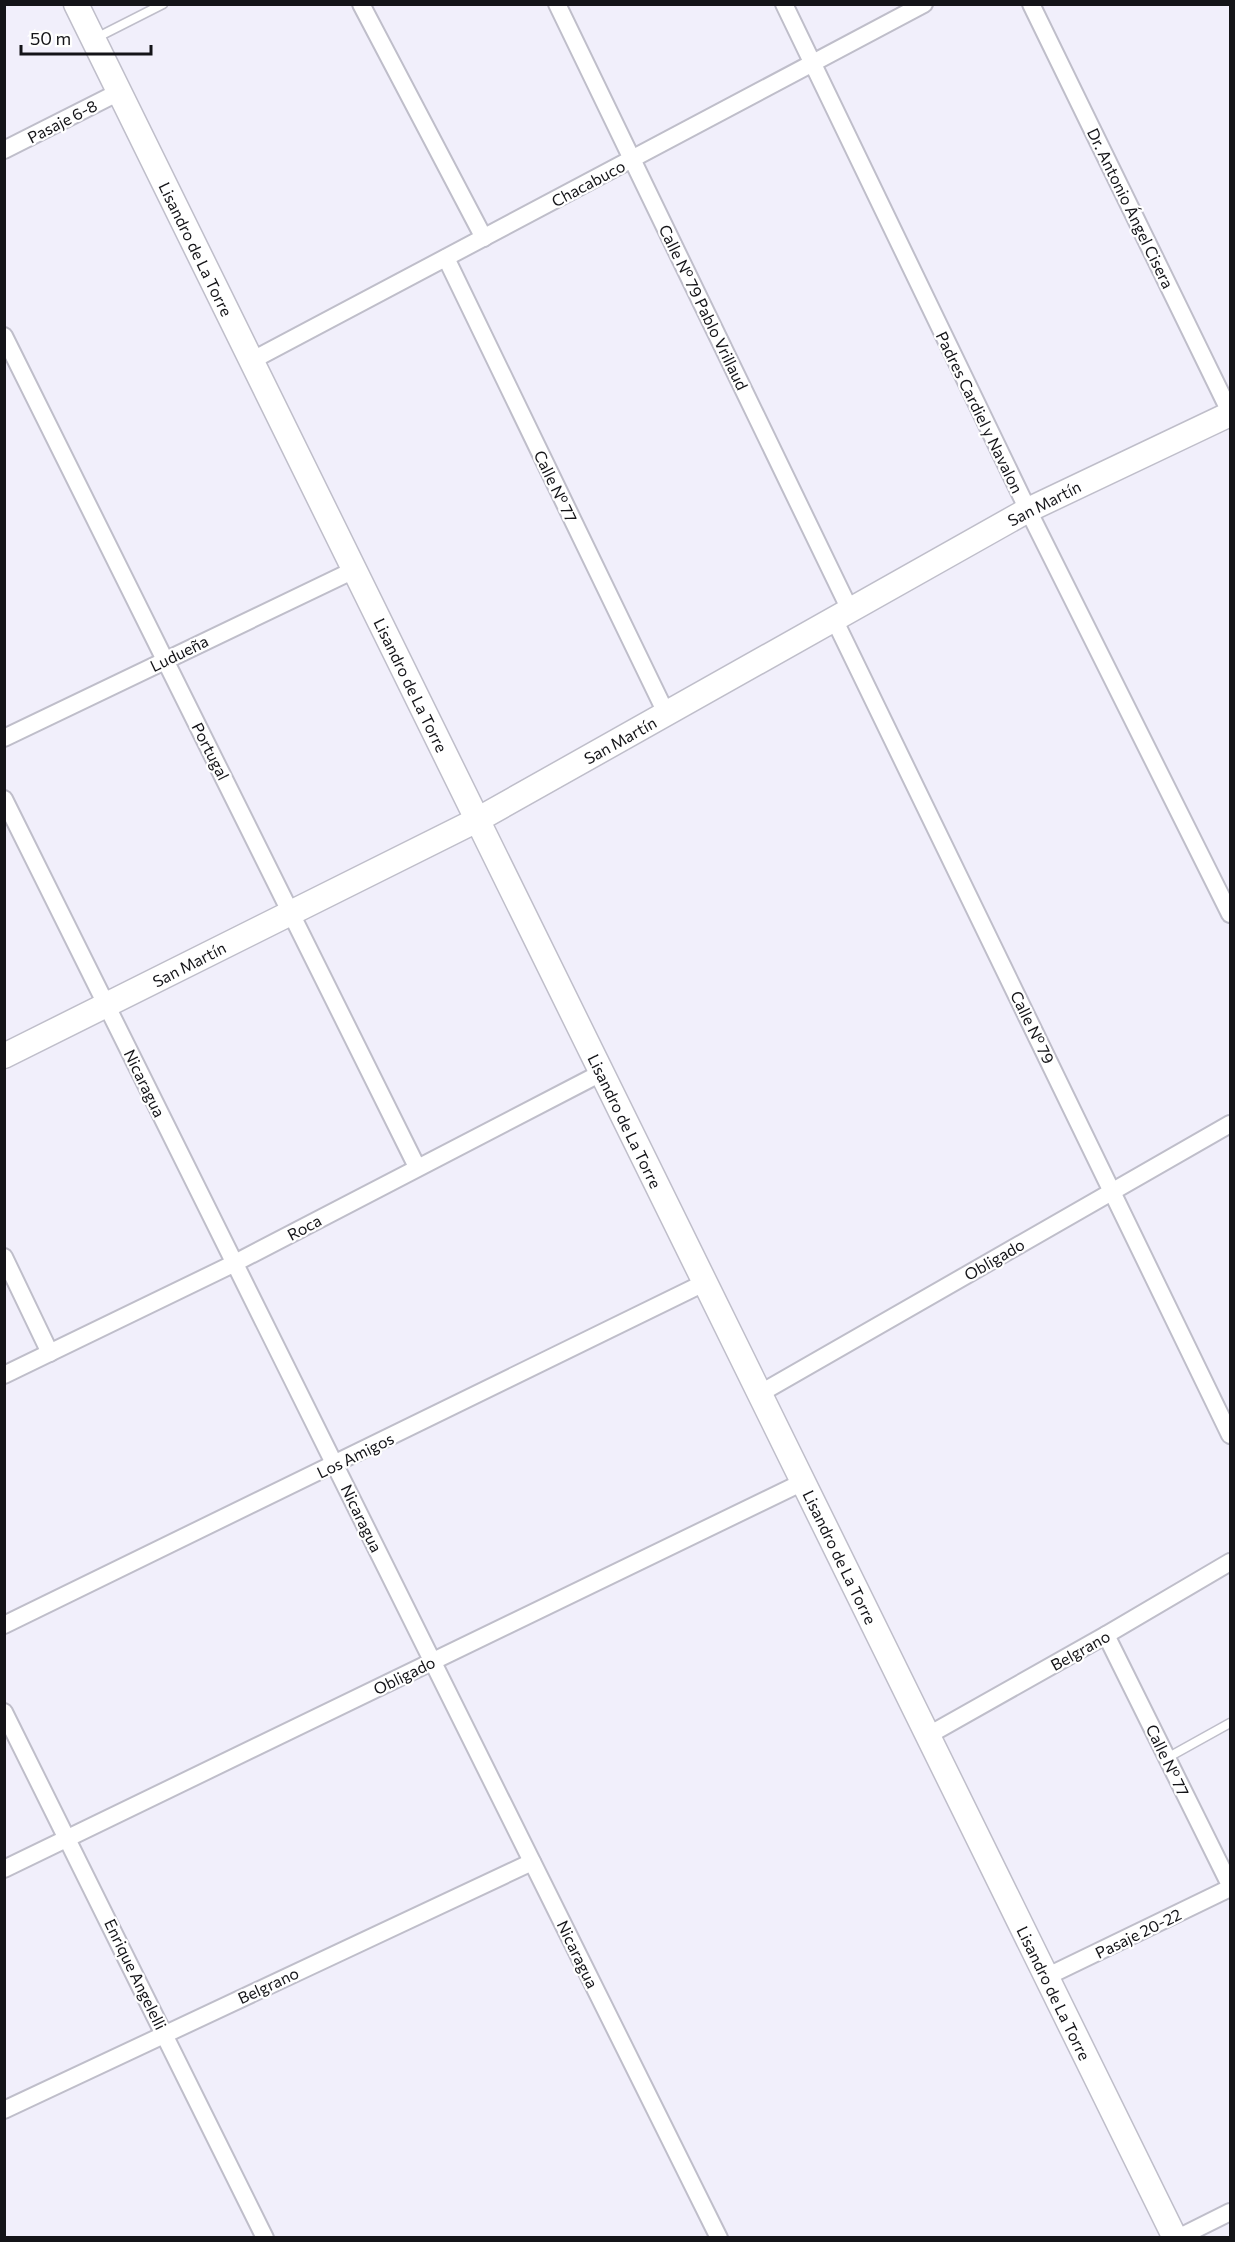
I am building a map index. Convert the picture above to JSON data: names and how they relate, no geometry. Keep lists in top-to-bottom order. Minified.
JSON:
{"streets":{"street":["Pasaje 6-8","Chacabuco","Dr. Antonio Ángel Cisera","Lisandro de La Torre","Calle Nº 79 Pablo Vrillaud","Padres Cardiel y Navalon","Calle Nº 77","San Martín","Ludueña","Portugal","Calle Nº 79","Nicaragua","Roca","Obligado","Los Amigos","Belgrano","Pasaje 20-22","Enrique Angelelli"]},"crossings":[["Pasaje 6-8","Lisandro de La Torre"],["Chacabuco","Lisandro de La Torre"],["Chacabuco","Calle Nº 79 Pablo Vrillaud"],["Chacabuco","Padres Cardiel y Navalon"],["Chacabuco","Calle Nº 77"],["Dr. Antonio Ángel Cisera","San Martín"],["Lisandro de La Torre","San Martín"],["Lisandro de La Torre","Ludueña"],["Lisandro de La Torre","Roca"],["Lisandro de La Torre","Obligado"],["Lisandro de La Torre","Los Amigos"],["Lisandro de La Torre","Belgrano"],["Lisandro de La Torre","Pasaje 20-22"],["Calle Nº 79 Pablo Vrillaud","San Martín"],["Calle Nº 79 Pablo Vrillaud","Calle Nº 79"],["Padres Cardiel y Navalon","San Martín"],["Calle Nº 77","San Martín"],["Calle Nº 77","Belgrano"],["Calle Nº 77","Pasaje 20-22"],["San Martín","Portugal"],["San Martín","Calle Nº 79"],["San Martín","Nicaragua"],["Ludueña","Portugal"],["Portugal","Roca"],["Calle Nº 79","Obligado"],["Nicaragua","Roca"],["Nicaragua","Obligado"],["Nicaragua","Los Amigos"],["Nicaragua","Belgrano"],["Obligado","Enrique Angelelli"],["Belgrano","Enrique Angelelli"]],"scale_bar":"50 m"}
